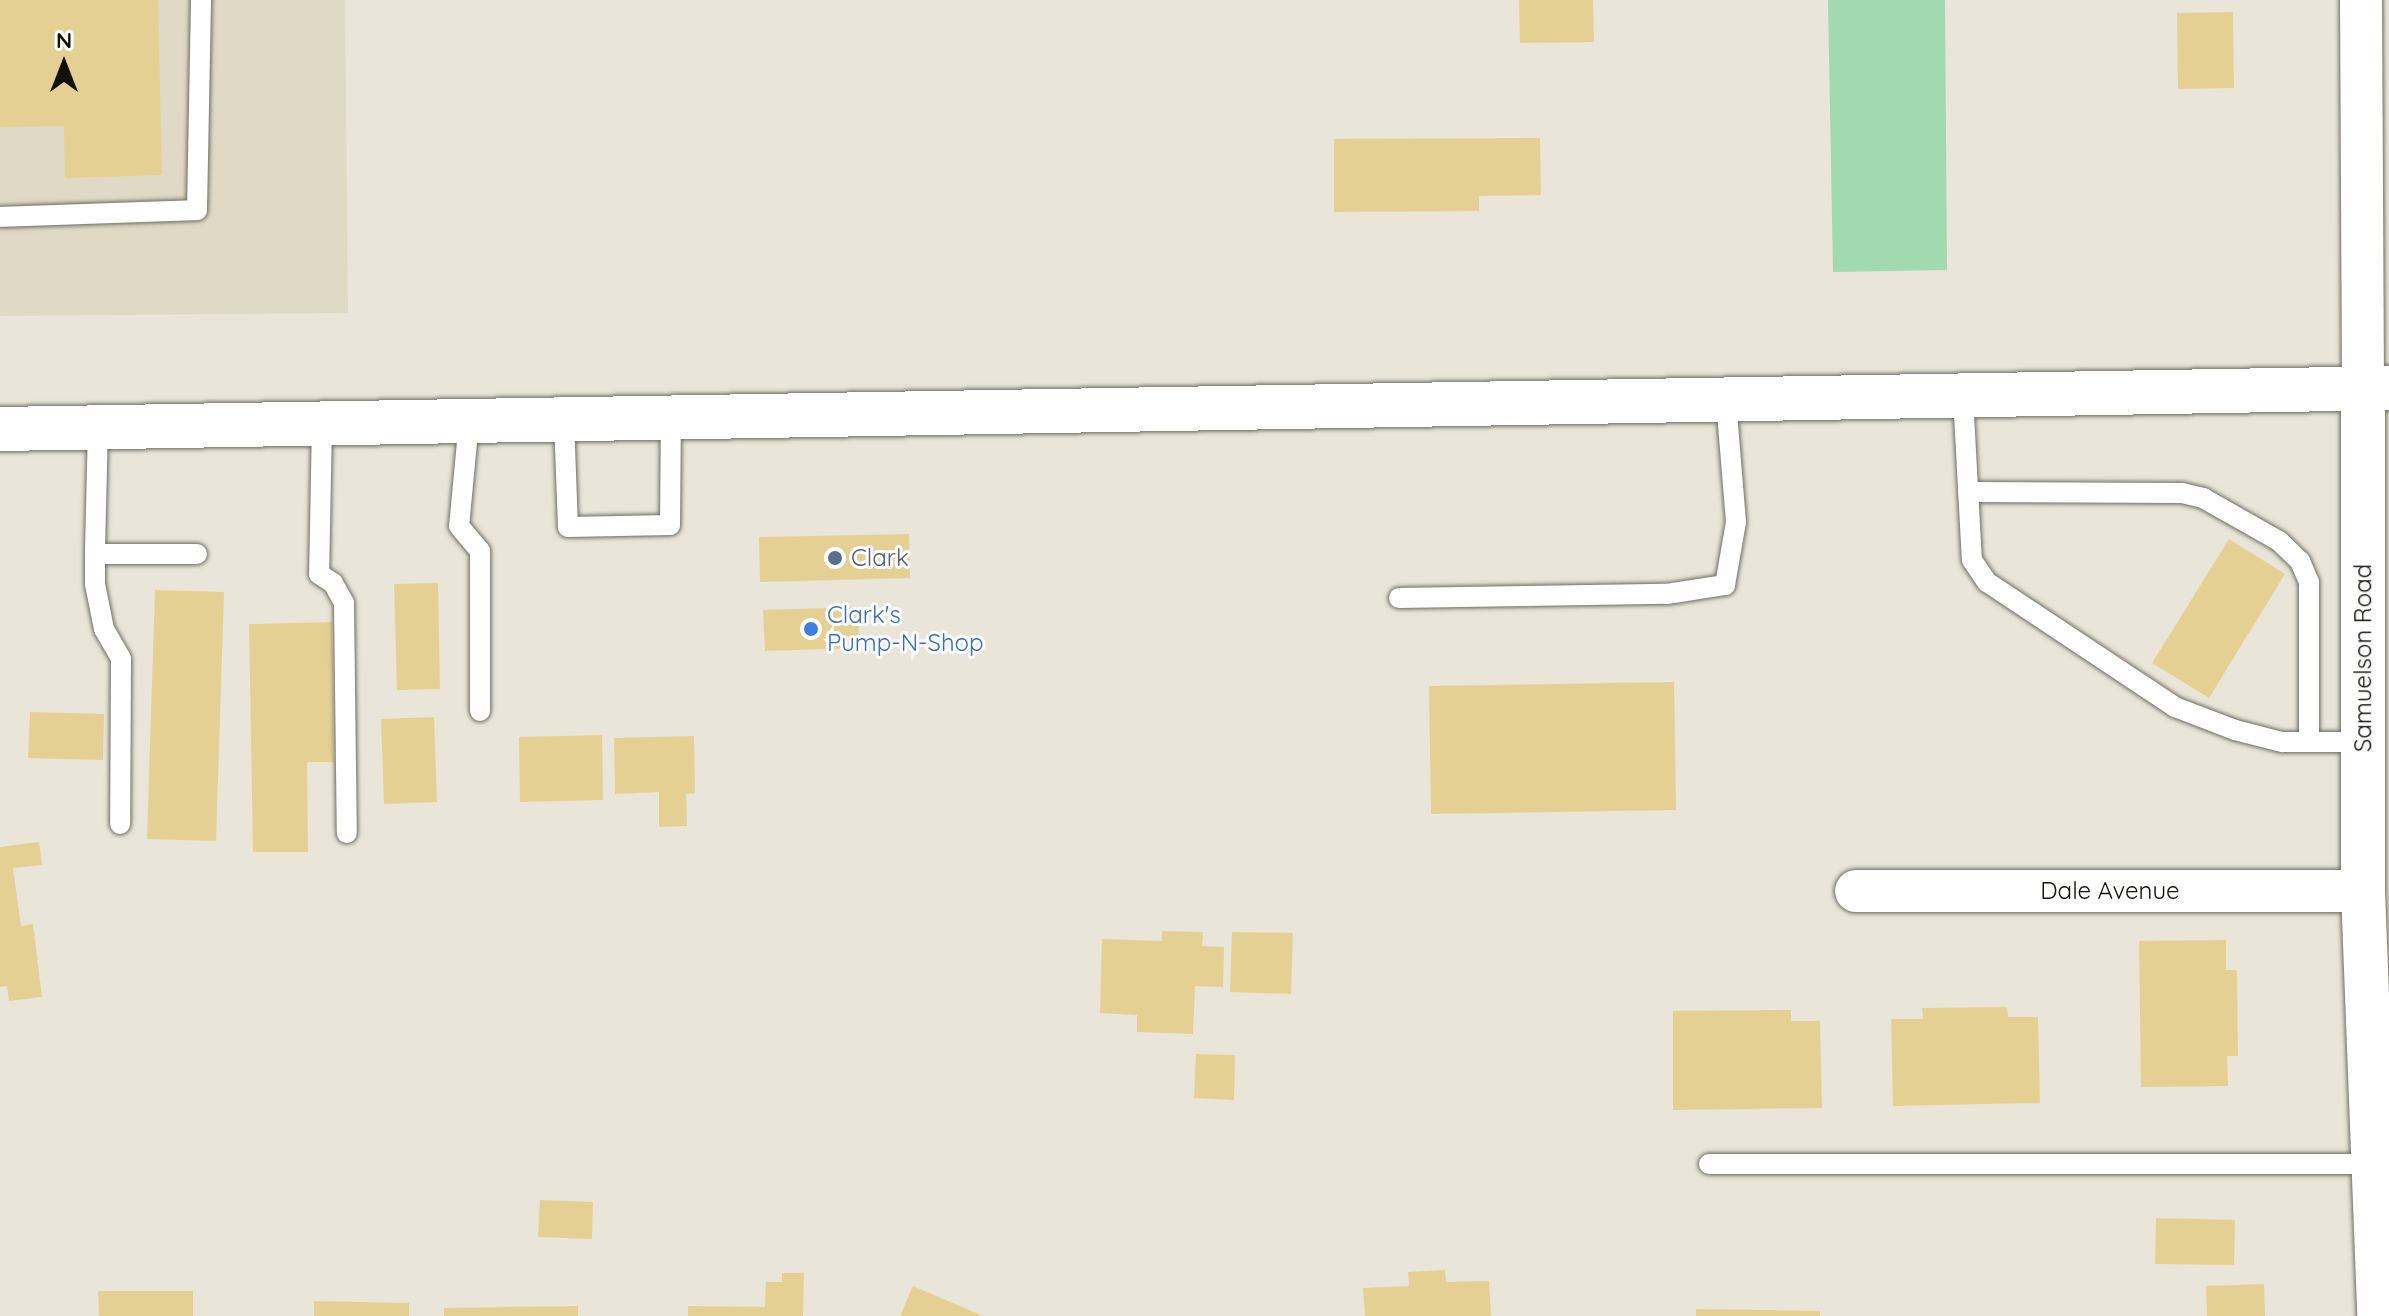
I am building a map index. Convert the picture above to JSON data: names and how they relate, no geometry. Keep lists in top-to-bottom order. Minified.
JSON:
{"streets":{"main road":["Samuelson Road"],"street":["Dale Avenue"]},"crossings":[["Samuelson Road","Dale Avenue"]],"places":["Clark","Clark's Pump-N-Shop"],"north":"top"}
